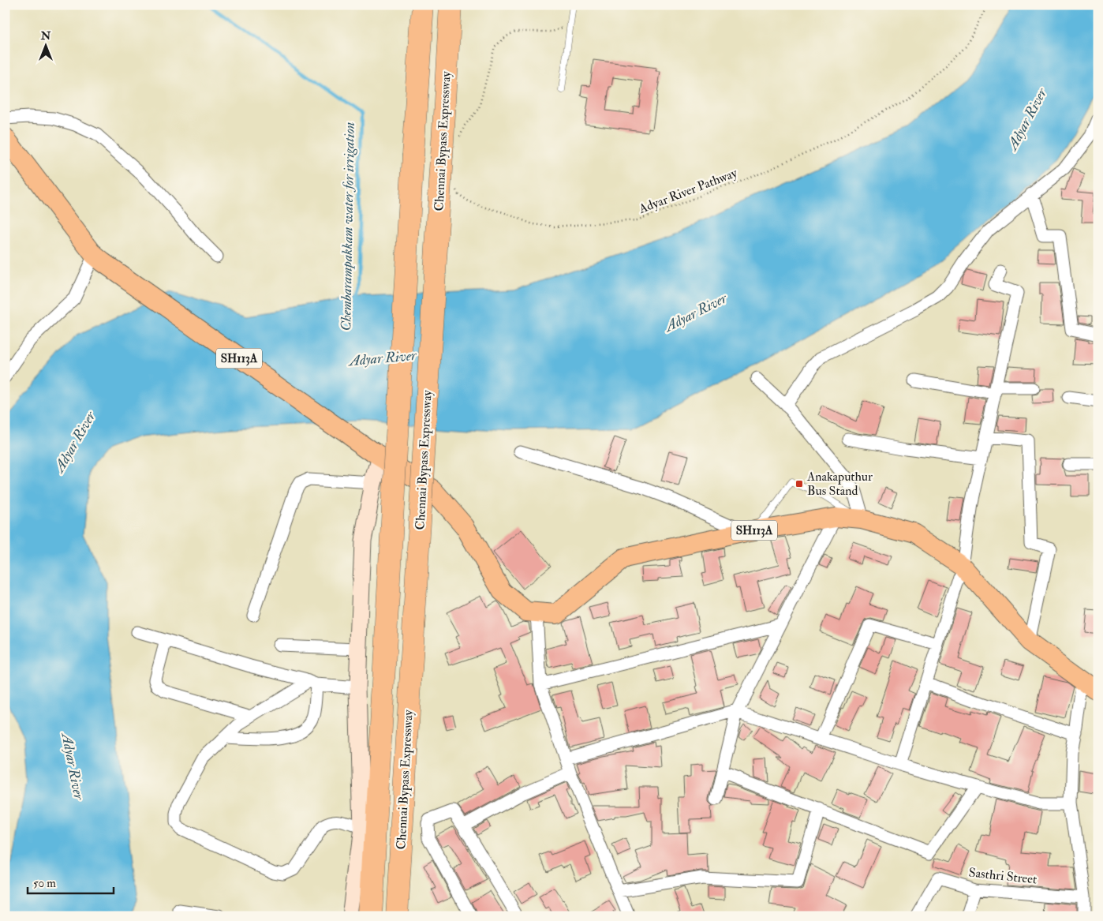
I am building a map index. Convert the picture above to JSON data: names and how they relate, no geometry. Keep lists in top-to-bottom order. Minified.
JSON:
{"streets":{"highway":["Chennai Bypass Expressway"],"main road":["SH113A"],"street":["Sasthri Street"],"path":["Adyar River Pathway"]},"water":["Adyar River","Chembarampakkam water for irrigation"],"places":{"transit":["Anakaputhur Bus Stand"]},"scale_bar":"50 m","north":"top"}
